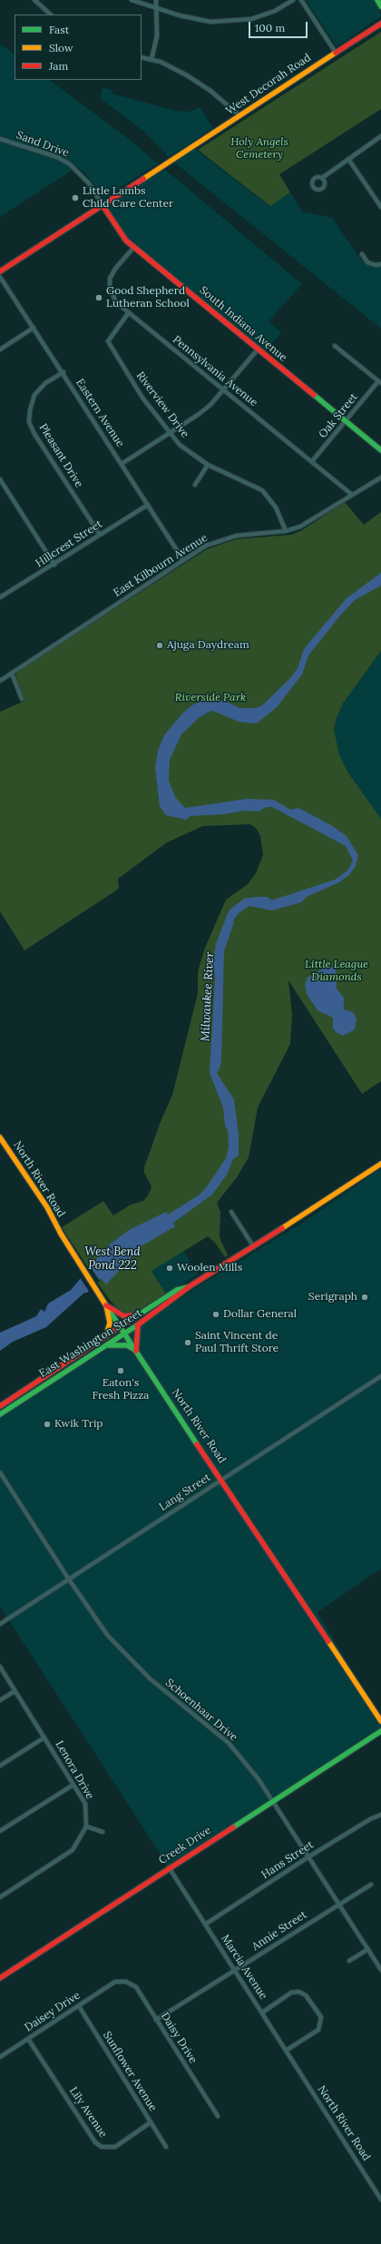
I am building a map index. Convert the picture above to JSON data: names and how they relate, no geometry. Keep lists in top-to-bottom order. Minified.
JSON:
{"streets":{"street":["West Decorah Road","Sand Drive","South Indiana Avenue","Pennsylvania Avenue","Riverview Drive","Eastern Avenue","Oak Street","Pleasant Drive","Hillcrest Street","East Kilbourn Avenue","North River Road","East Washington Street","Lang Street","Schoenhaar Drive","Lenora Drive","Creek Drive","Hans Street","Annie Street","Marcia Avenue","Daisey Drive","Daisy Drive","Sunflower Avenue","Lily Avenue"]},"crossings":[["West Decorah Road","Sand Drive"],["West Decorah Road","South Indiana Avenue"],["Sand Drive","South Indiana Avenue"],["South Indiana Avenue","Pennsylvania Avenue"],["South Indiana Avenue","Oak Street"],["Pennsylvania Avenue","Riverview Drive"],["Pennsylvania Avenue","Oak Street"],["Pennsylvania Avenue","East Kilbourn Avenue"],["Riverview Drive","East Kilbourn Avenue"],["Eastern Avenue","Pleasant Drive"],["Eastern Avenue","Hillcrest Street"],["Eastern Avenue","East Kilbourn Avenue"],["Pleasant Drive","Hillcrest Street"],["North River Road","East Washington Street"],["North River Road","Lang Street"],["North River Road","Marcia Avenue"],["Lang Street","Schoenhaar Drive"],["Schoenhaar Drive","Creek Drive"],["Schoenhaar Drive","Hans Street"],["Schoenhaar Drive","Annie Street"],["Creek Drive","Marcia Avenue"],["Hans Street","Marcia Avenue"],["Annie Street","Marcia Avenue"],["Annie Street","Daisy Drive"],["Daisey Drive","Daisy Drive"],["Daisey Drive","Sunflower Avenue"],["Daisey Drive","Lily Avenue"],["Sunflower Avenue","Lily Avenue"]],"water":["Milwaukee River","West Bend Pond 222"],"parks":["Holy Angels Cemetery","Riverside Park","Little League Diamonds"],"places":["Little Lambs Child Care Center","Good Shepherd Lutheran School","Ajuga Daydream","Woolen Mills","Serigraph","Dollar General","Saint Vincent de Paul Thrift Store","Eaton's Fresh Pizza","Kwik Trip"],"legend":["Fast","Slow","Jam"],"scale_bar":"100 m"}
